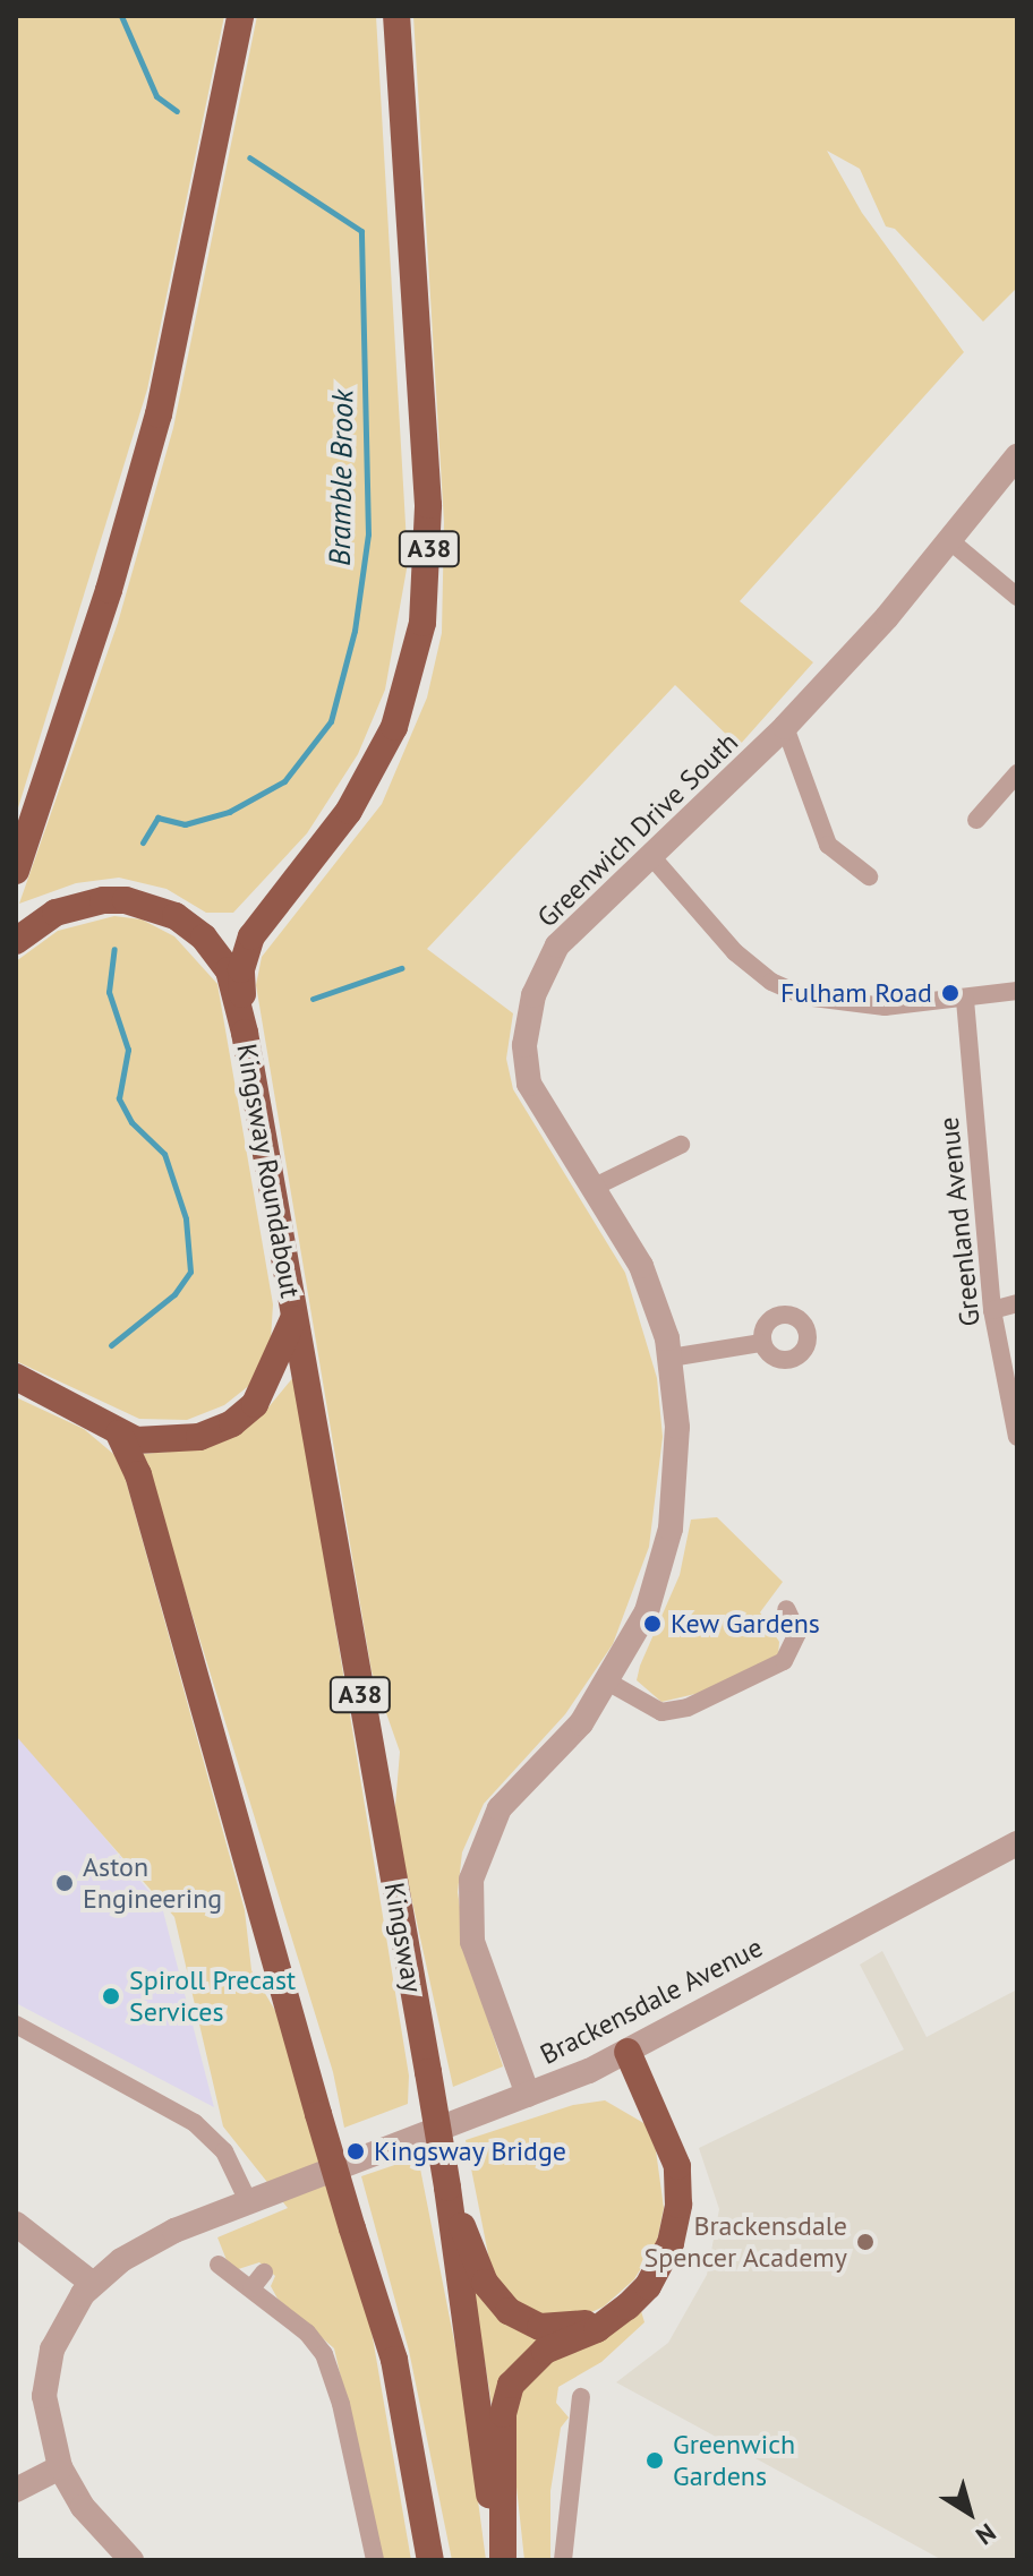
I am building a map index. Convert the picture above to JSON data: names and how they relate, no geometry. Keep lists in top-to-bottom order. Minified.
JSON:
{"streets":{"highway":["A38","Kingsway Roundabout","Kingsway"],"street":["Greenwich Drive South","Greenland Avenue","Brackensdale Avenue"]},"crossings":[["A38","Kingsway Roundabout"],["Greenwich Drive South","Brackensdale Avenue"],["Kingsway Roundabout","Kingsway"]],"water":["Bramble Brook"],"places":["Fulham Road","Kew Gardens","Aston Engineering","Spiroll Precast Services","Kingsway Bridge","Brackensdale Spencer Academy","Greenwich Gardens"],"north":"bottom right"}
